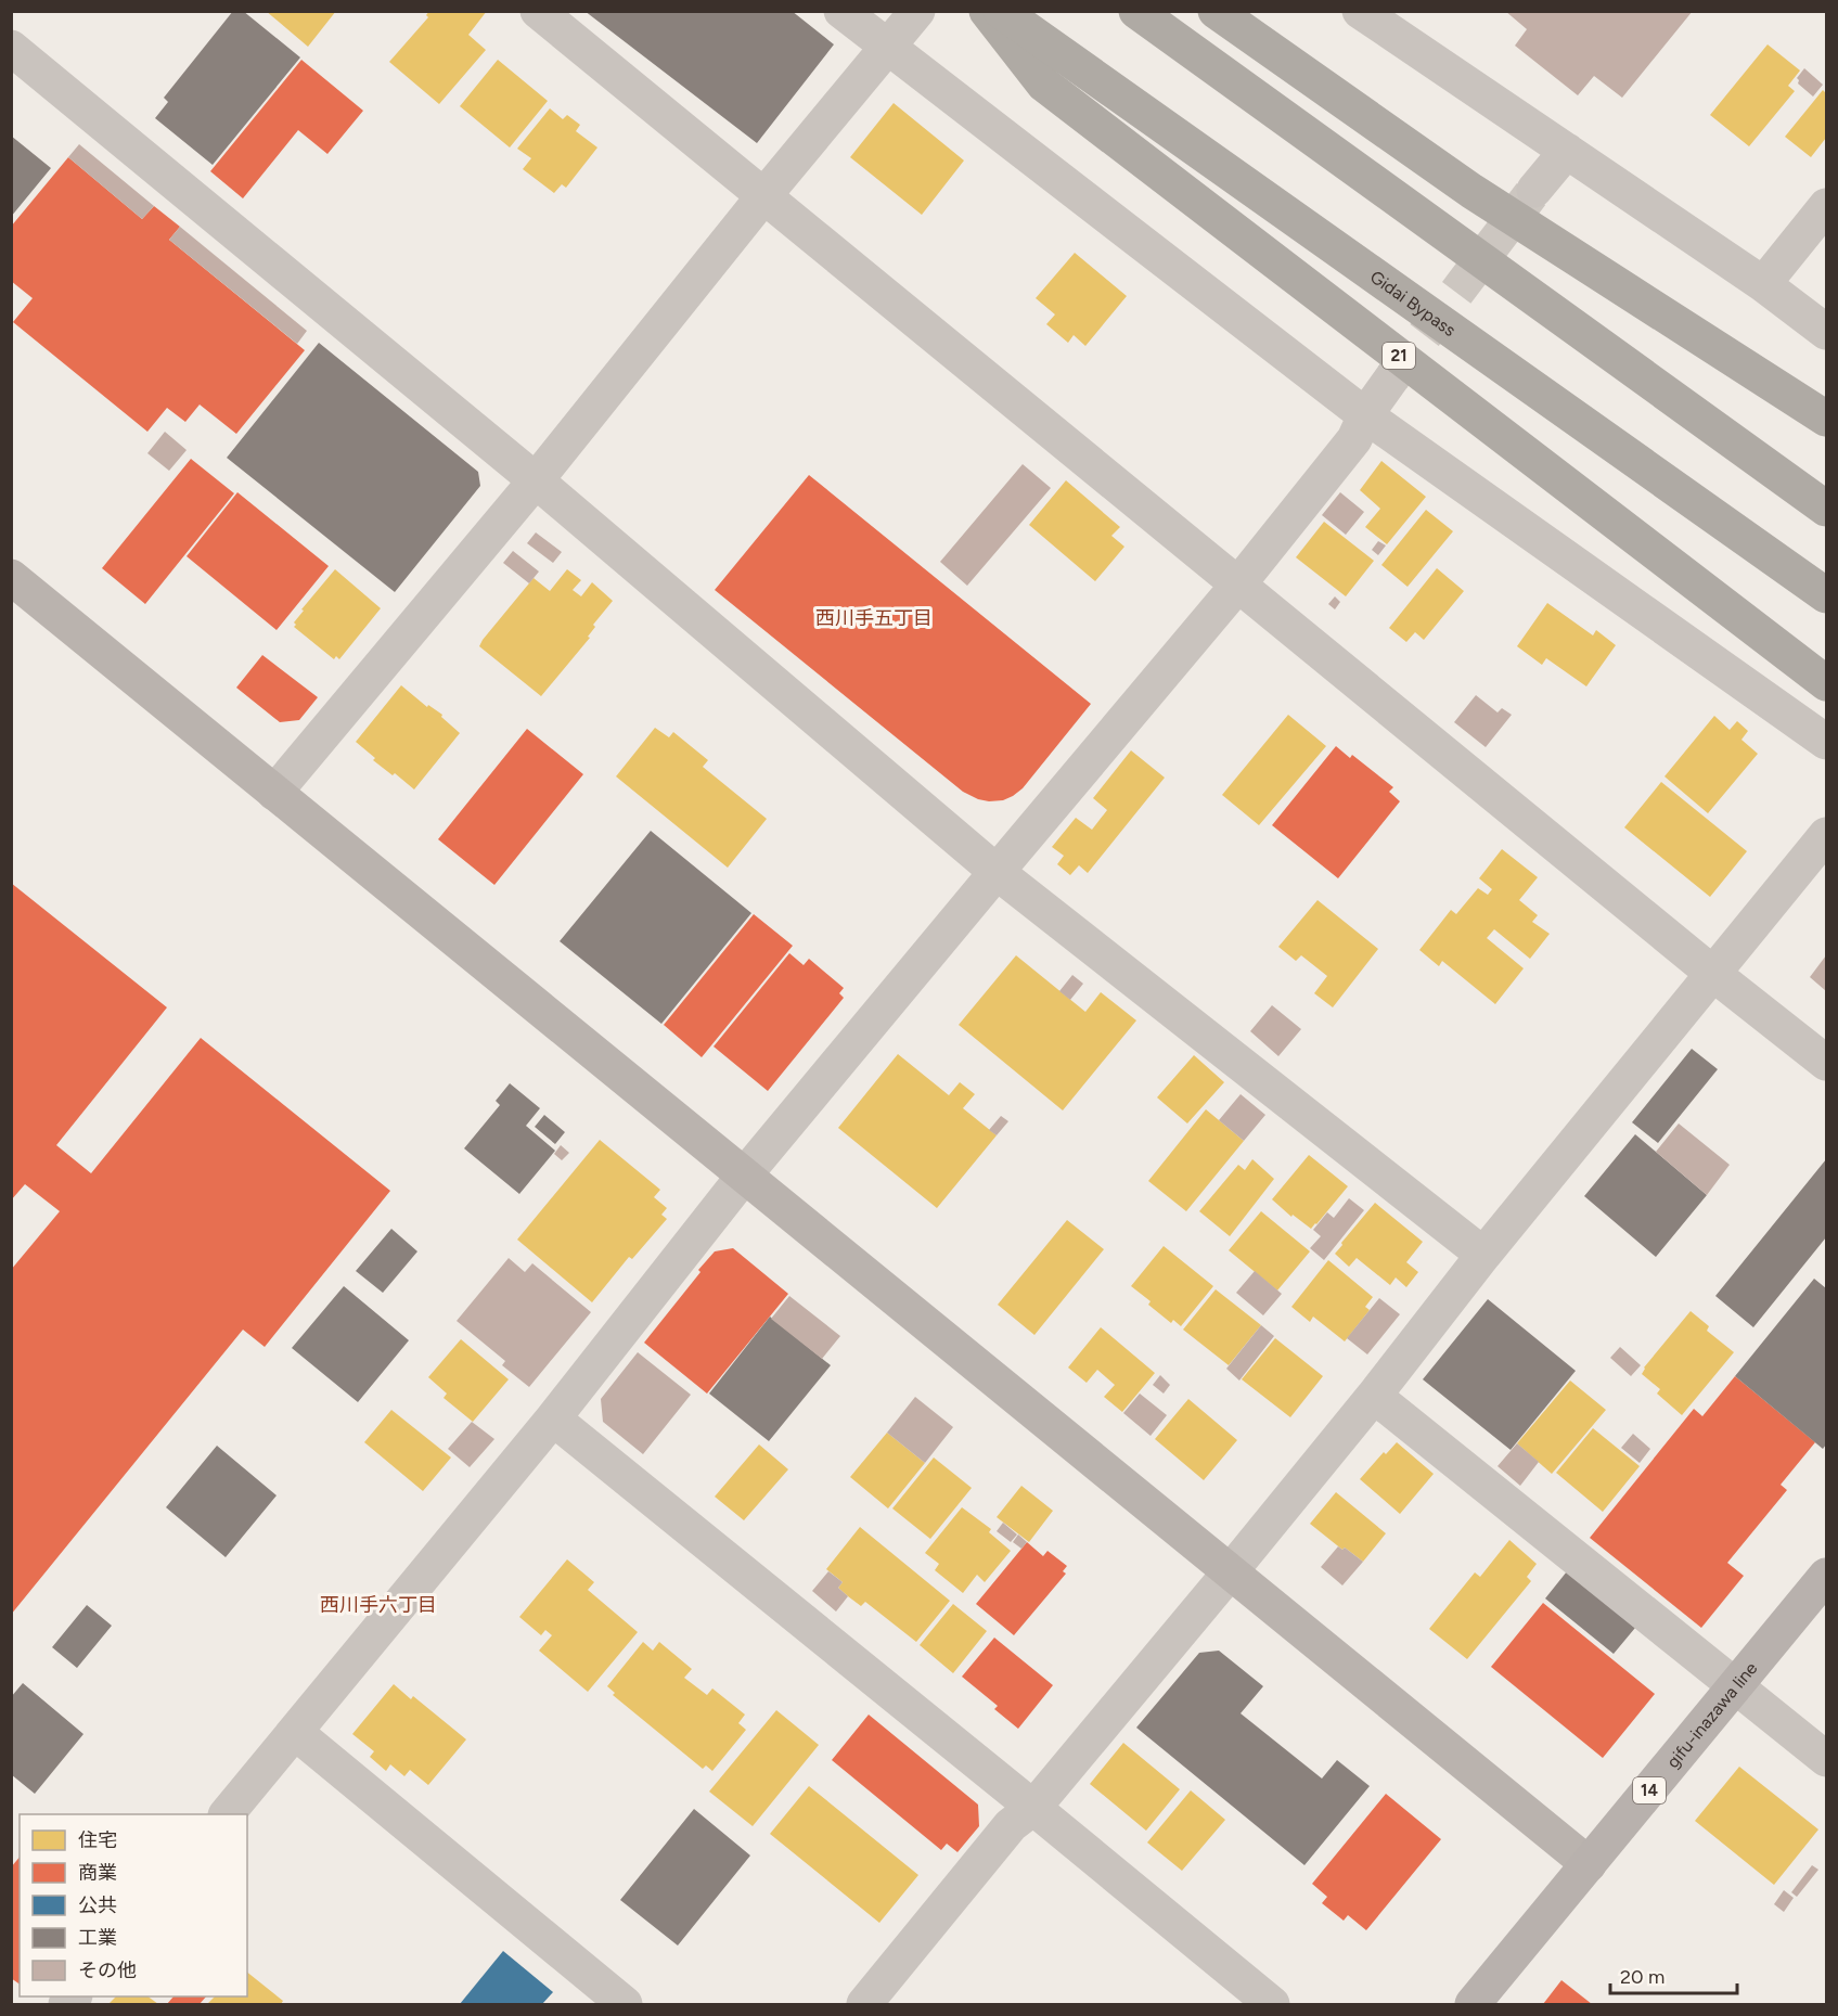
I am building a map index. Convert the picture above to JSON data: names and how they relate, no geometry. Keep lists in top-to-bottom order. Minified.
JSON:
{"streets":{"highway":["Gidai Bypass","21"],"main road":["gifu-inazawa line","14"]},"districts":["西川手五丁目","西川手六丁目"],"legend":["住宅","商業","公共","工業","その他"],"scale_bar":"20 m"}
